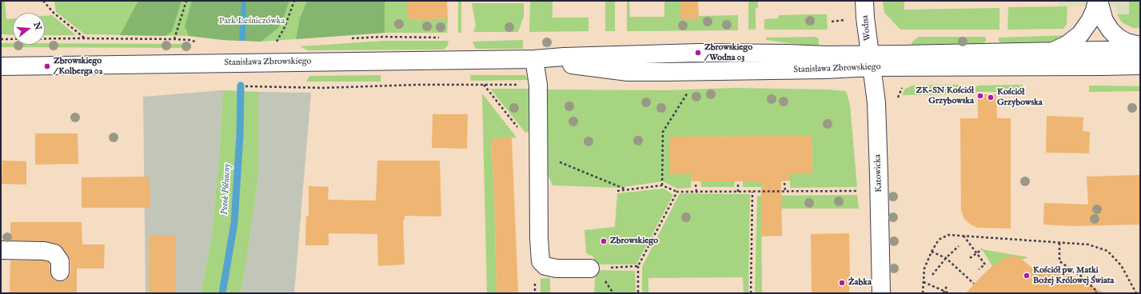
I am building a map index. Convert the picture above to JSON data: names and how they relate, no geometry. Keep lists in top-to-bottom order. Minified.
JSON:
{"streets":{"street":["Wodna","Stanisława Zbrowskiego","Katowicka"]},"crossings":[["Wodna","Stanisława Zbrowskiego"],["Wodna","Katowicka"],["Stanisława Zbrowskiego","Katowicka"]],"water":["Potok Północny"],"parks":["Park Leśniczówka"],"places":["Zbrowskiego / Wodna 03","Zbrowskiego / Kolberga 02","ZK-SN Kościół Grzybowska","Kościół Grzybowska","Zbrowskiego","Kościół pw. Matki Bożej Królowej Świata","Żabka"],"north":"right"}
